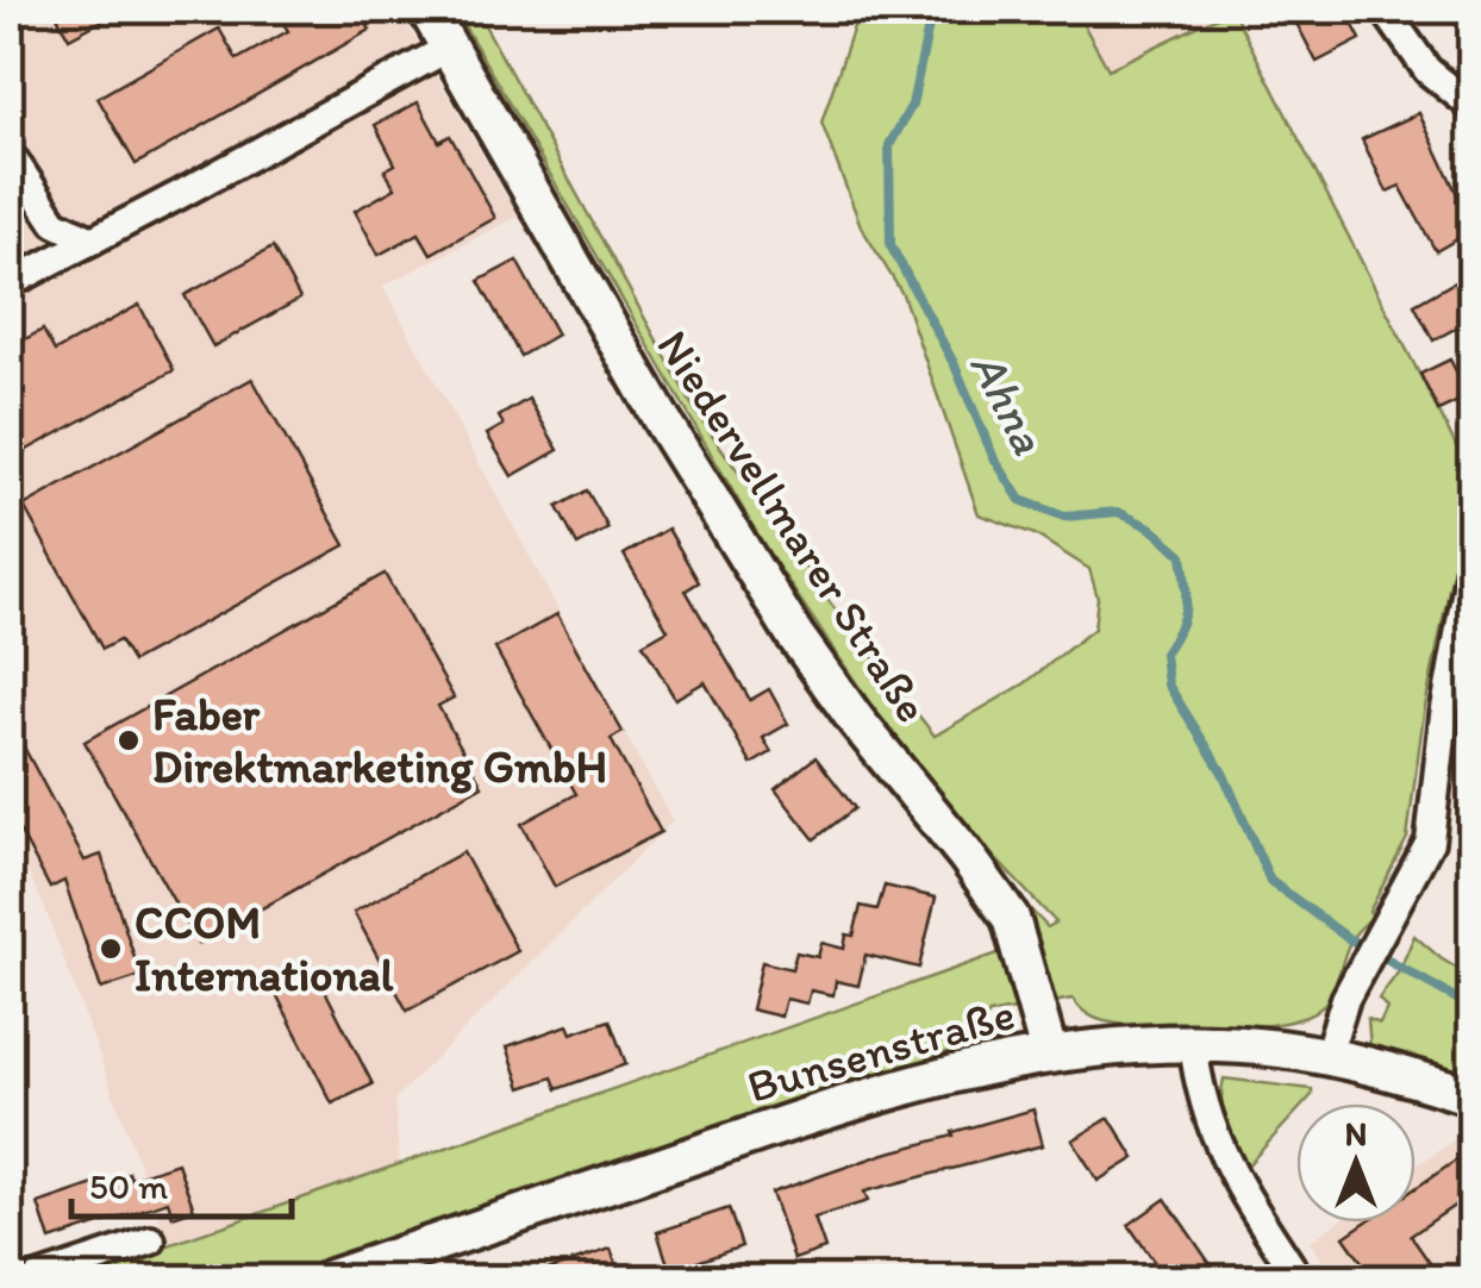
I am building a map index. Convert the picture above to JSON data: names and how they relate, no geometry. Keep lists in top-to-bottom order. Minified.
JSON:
{"streets":{"main road":["Niedervellmarer Straße","Bunsenstraße"]},"crossings":[["Niedervellmarer Straße","Bunsenstraße"]],"water":["Ahna"],"places":["Faber Direktmarketing GmbH","CCOM International"],"scale_bar":"50 m","north":"top"}
